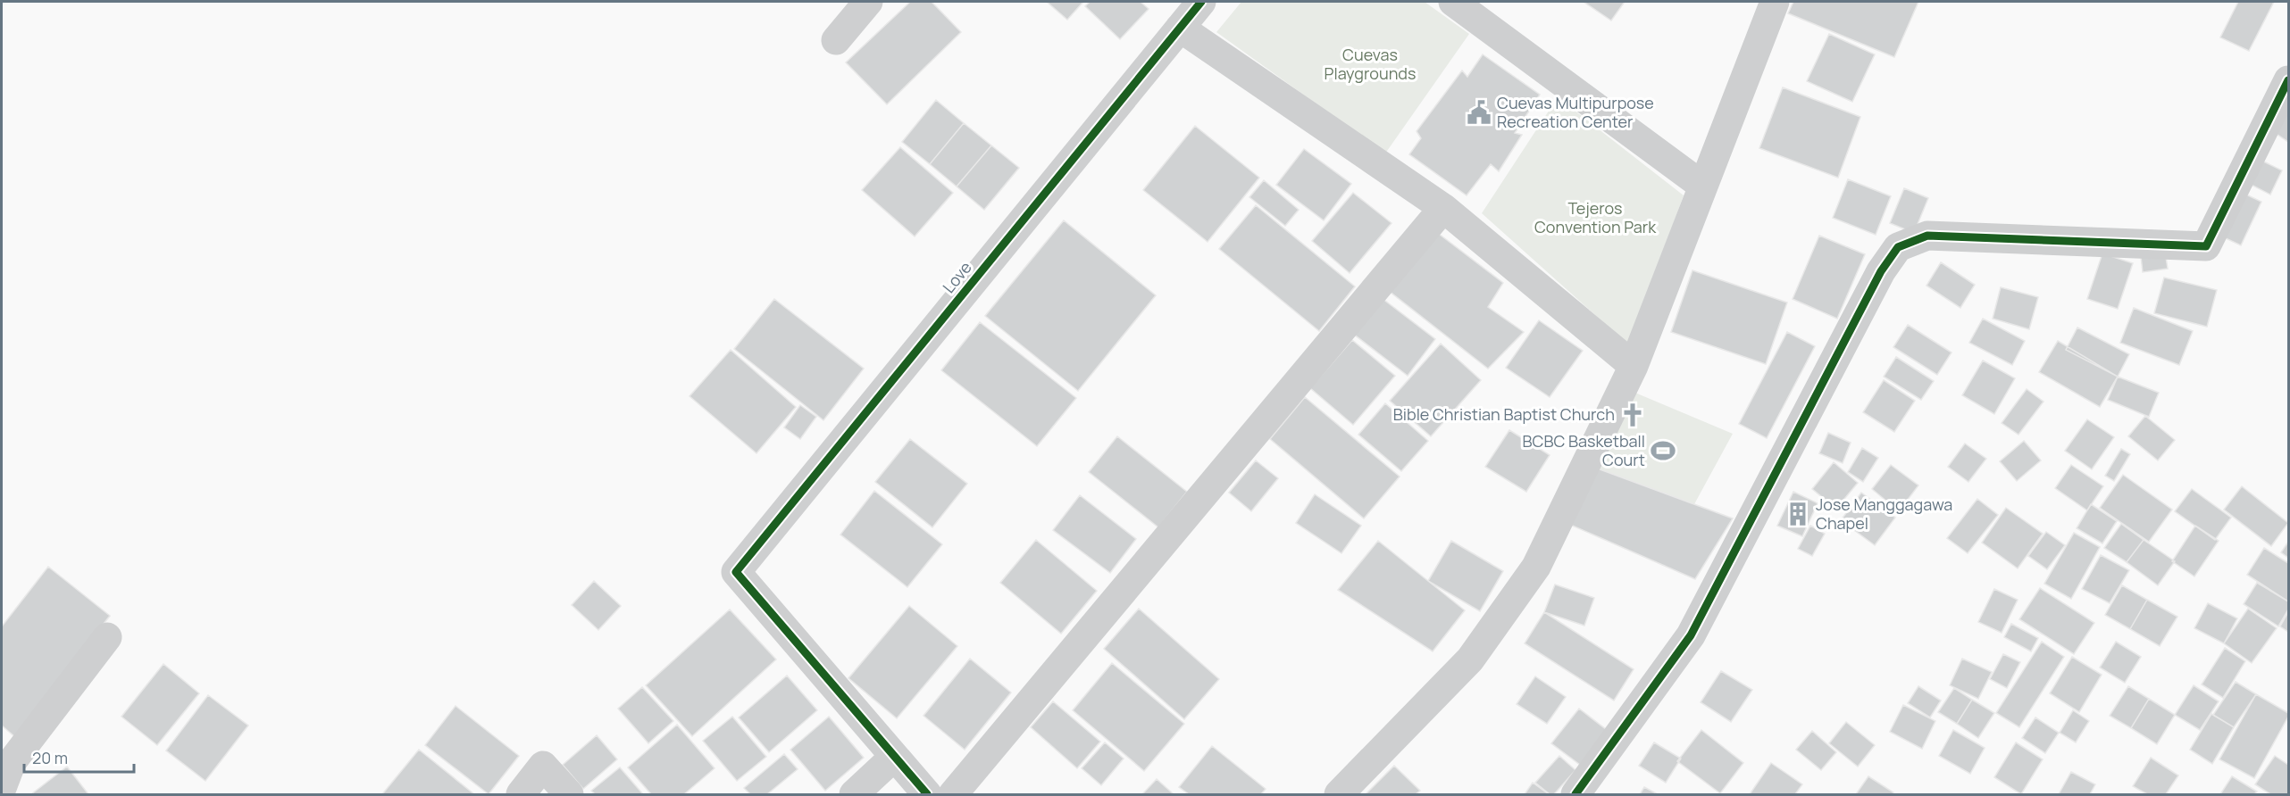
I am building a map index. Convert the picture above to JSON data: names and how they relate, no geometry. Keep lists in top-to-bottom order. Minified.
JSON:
{"streets":{"street":["Love"]},"parks":["Cuevas Playgrounds","Tejeros Convention Park"],"places":{"public building":["Cuevas Multipurpose Recreation Center"],"church":["Bible Christian Baptist Church"],"sports":["BCBC Basketball Court"],"building":["Jose Manggagawa Chapel"]},"scale_bar":"20 m"}
